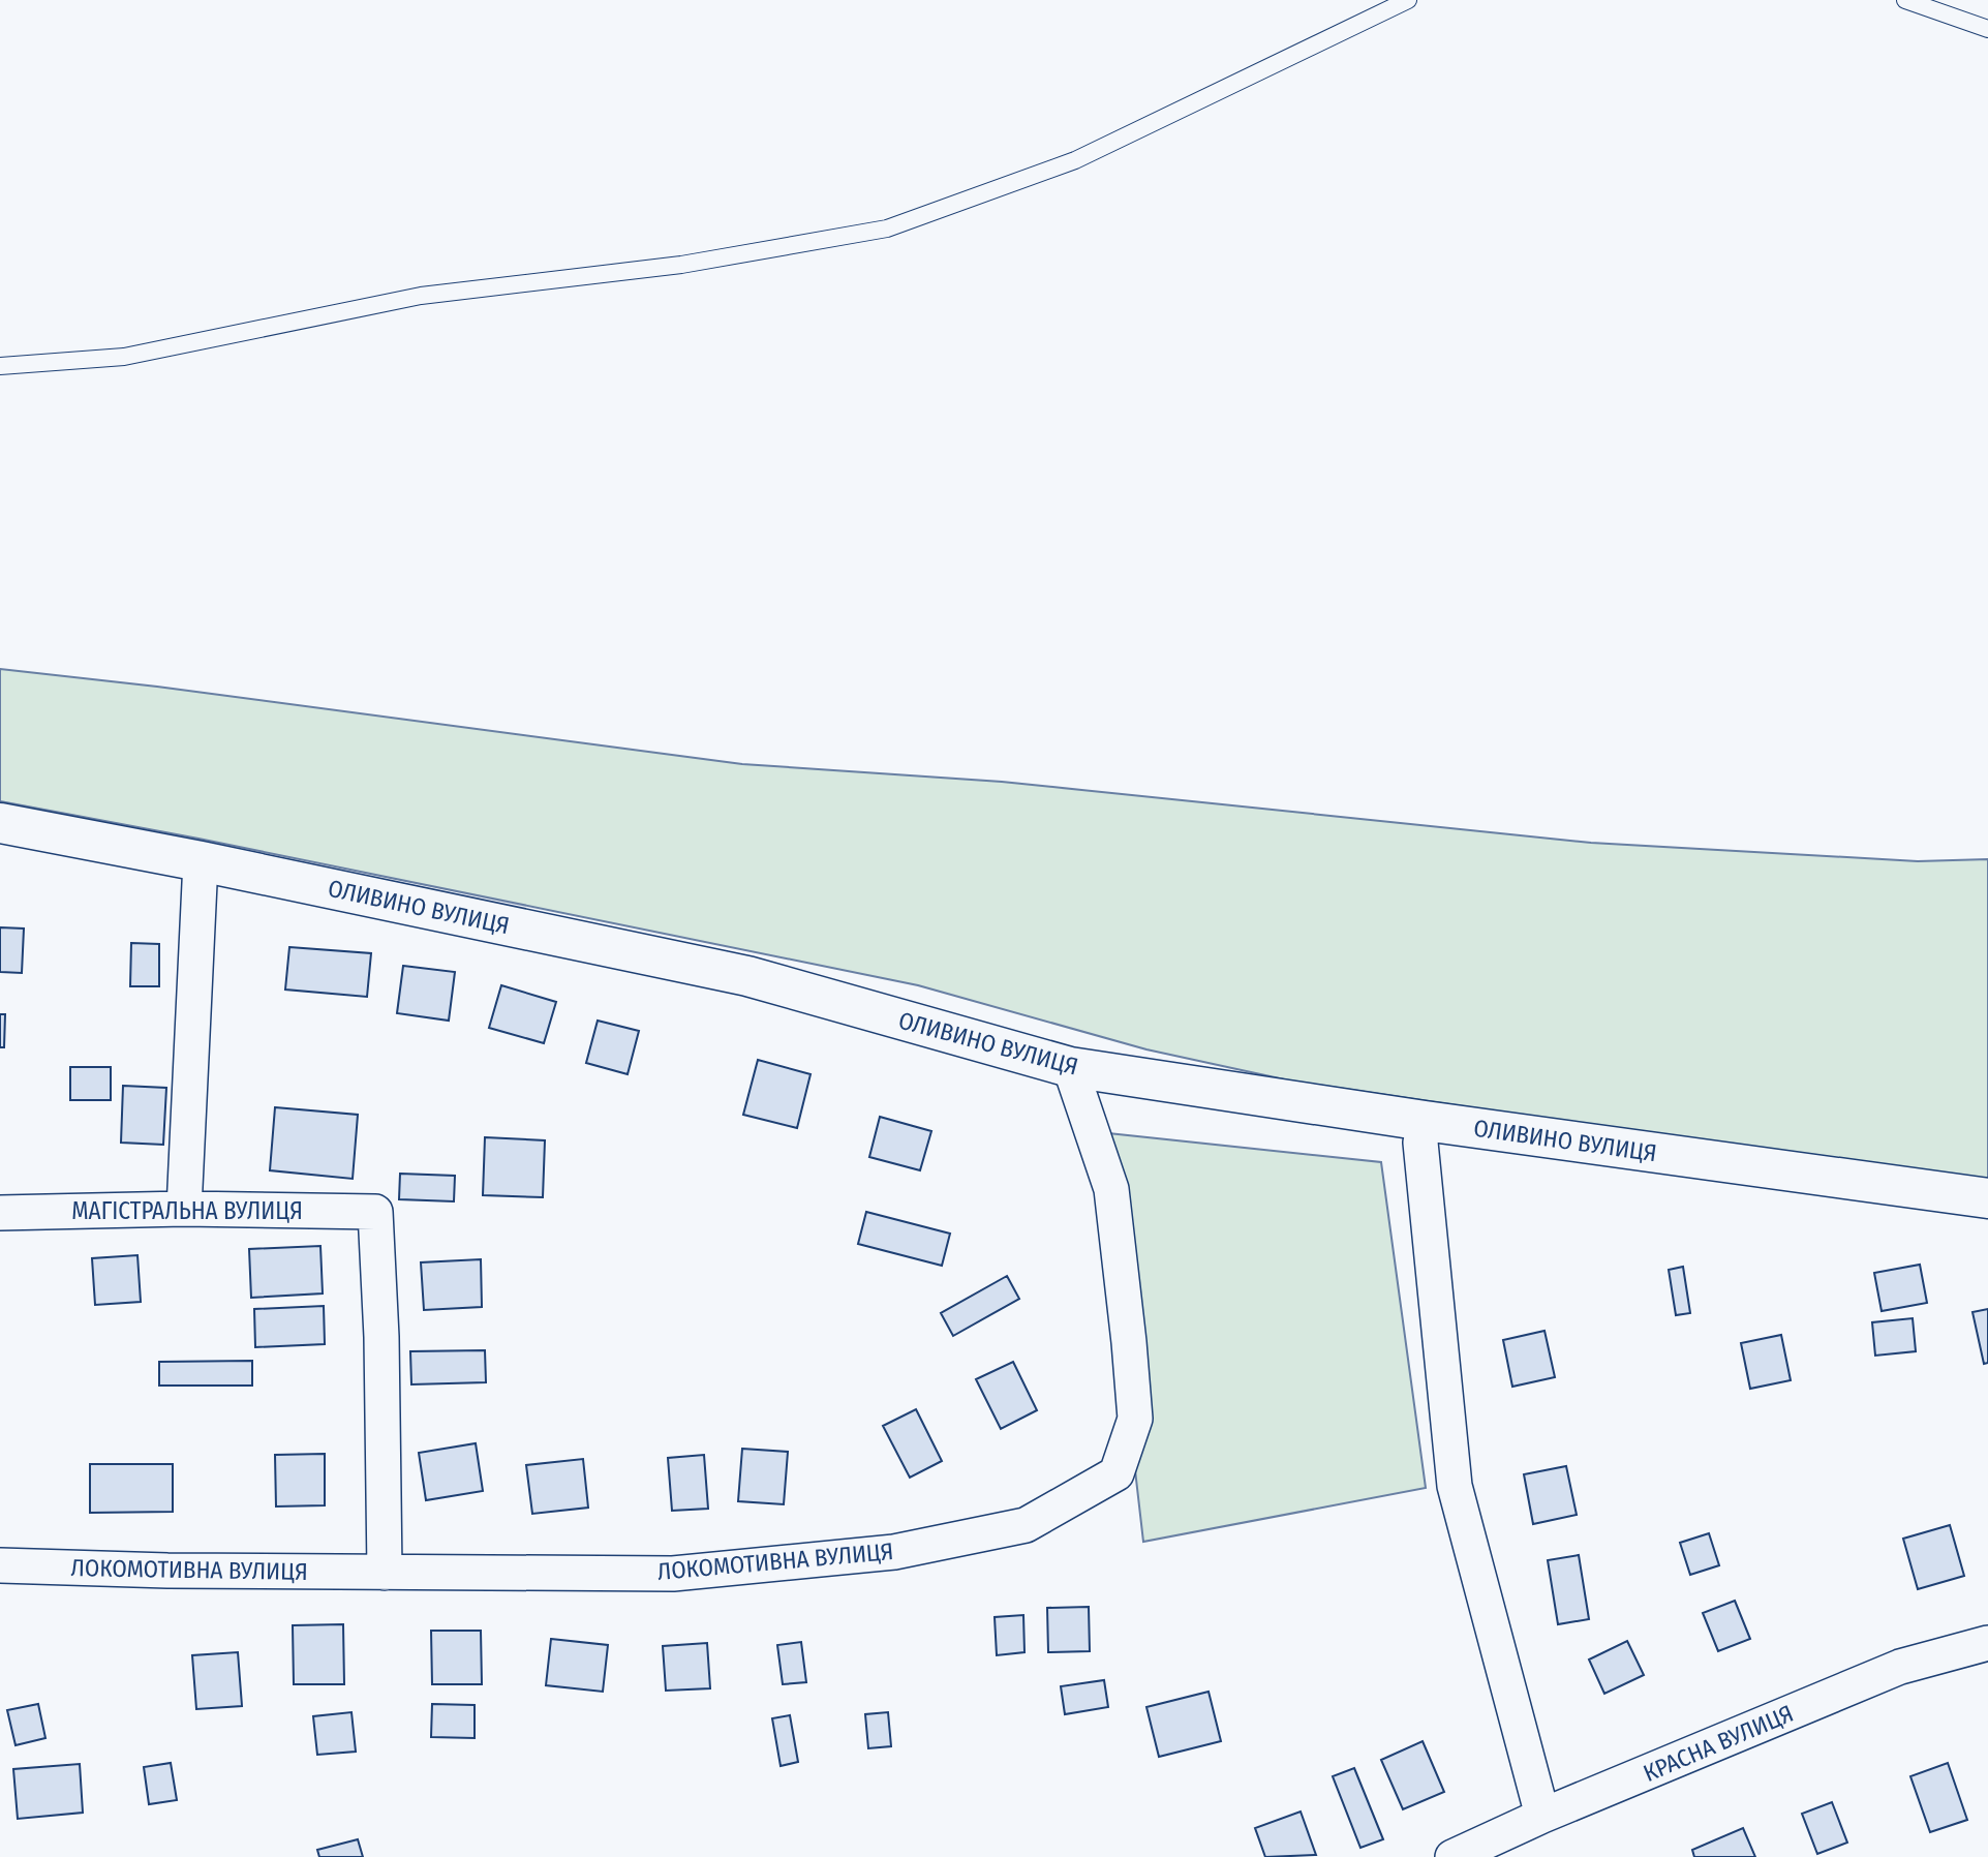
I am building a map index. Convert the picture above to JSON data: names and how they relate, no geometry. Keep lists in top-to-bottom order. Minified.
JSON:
{"streets":{"street":["ОЛИВИНО ВУЛИЦЯ","МАГІСТРАЛЬНА ВУЛИЦЯ","ЛОКОМОТИВНА ВУЛИЦЯ","КРАСНА ВУЛИЦЯ"]},"crossings":[["ОЛИВИНО ВУЛИЦЯ","ЛОКОМОТИВНА ВУЛИЦЯ"],["МАГІСТРАЛЬНА ВУЛИЦЯ","ЛОКОМОТИВНА ВУЛИЦЯ"]]}
